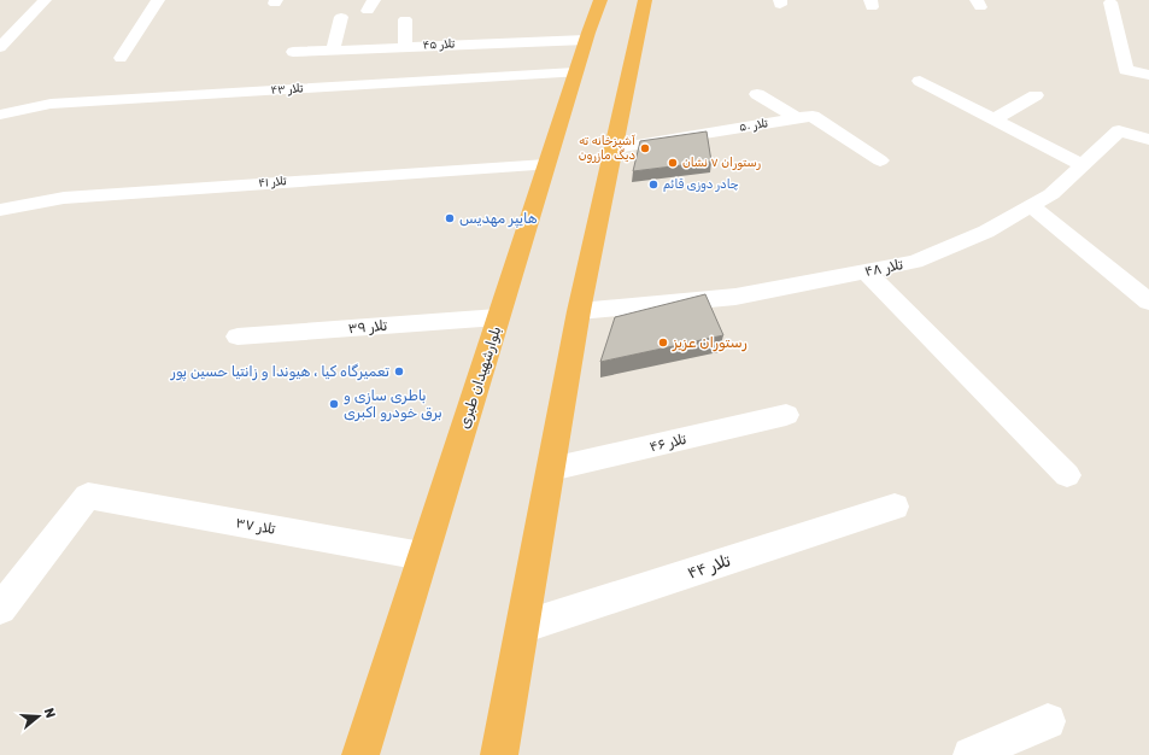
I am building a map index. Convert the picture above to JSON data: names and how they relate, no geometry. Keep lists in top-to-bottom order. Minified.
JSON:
{"streets":{"highway":["بلوارشهیدان طبری"],"street":["تلار ۴۵","تلار ۴۳","تلار ۵۰","تلار ۴۱","تلار ۴۸","تلار ۳۹","تلار ۴۶","تلار ۳۷","تلار ۴۴"]},"crossings":[["تلار ۴۵","بلوارشهیدان طبری"],["تلار ۴۳","بلوارشهیدان طبری"],["تلار ۴۱","بلوارشهیدان طبری"],["تلار ۳۹","بلوارشهیدان طبری"],["بلوارشهیدان طبری","تلار ۳۷"]],"places":["آشپزخانه ته دیگ مازرون","رستوران ۷ نشان","چادر دوزی قائم","هایپر مهدیس","رستوران عزیز","تعمیرگاه کیا ، هیوندا و زانتیا حسین پور","باطری سازی و برق خودرو اکبری"],"north":"right"}
